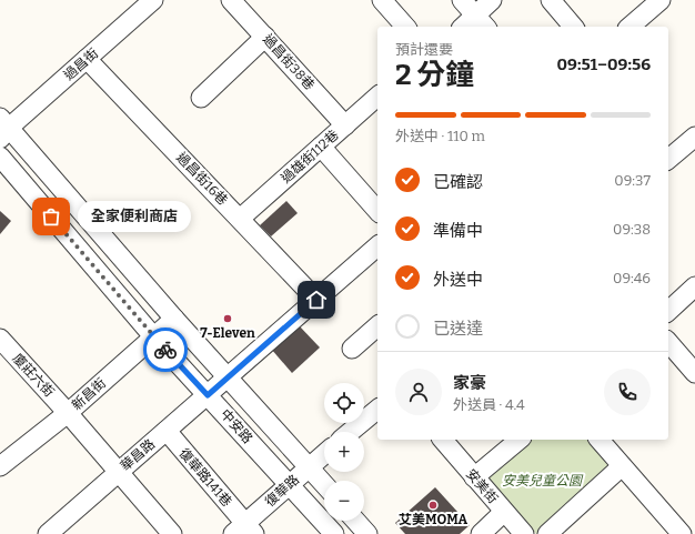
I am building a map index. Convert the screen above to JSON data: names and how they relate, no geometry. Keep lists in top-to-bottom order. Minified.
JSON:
{"streets":{"street":["過昌街38巷","過昌街","過雄街112巷","過昌街16巷","廈莊六街","新昌街","中安路","華昌路","復華路141巷","安美街","復華路"]},"crossings":[["過昌街38巷","過雄街112巷"],["過昌街","過昌街16巷"],["過昌街","中安路"],["過雄街112巷","過昌街16巷"],["過昌街16巷","華昌路"],["廈莊六街","新昌街"],["廈莊六街","華昌路"],["新昌街","中安路"],["中安路","華昌路"],["中安路","復華路"],["華昌路","復華路141巷"],["復華路141巷","復華路"]],"parks":["安美兒童公園"],"places":["全家便利商店","7-Eleven","艾美MOMA"],"page":{"heading":["2 分鐘","預計還要","09:51–09:56"],"panel":["家豪","外送員 · 4.4"],"bar":"外送中 · 110 m","list":[["已確認","09:37"],["準備中","09:38"],["外送中","09:46"],"已送達"],"bubble":"全家便利商店","map_buttons":["+","−"]}}
